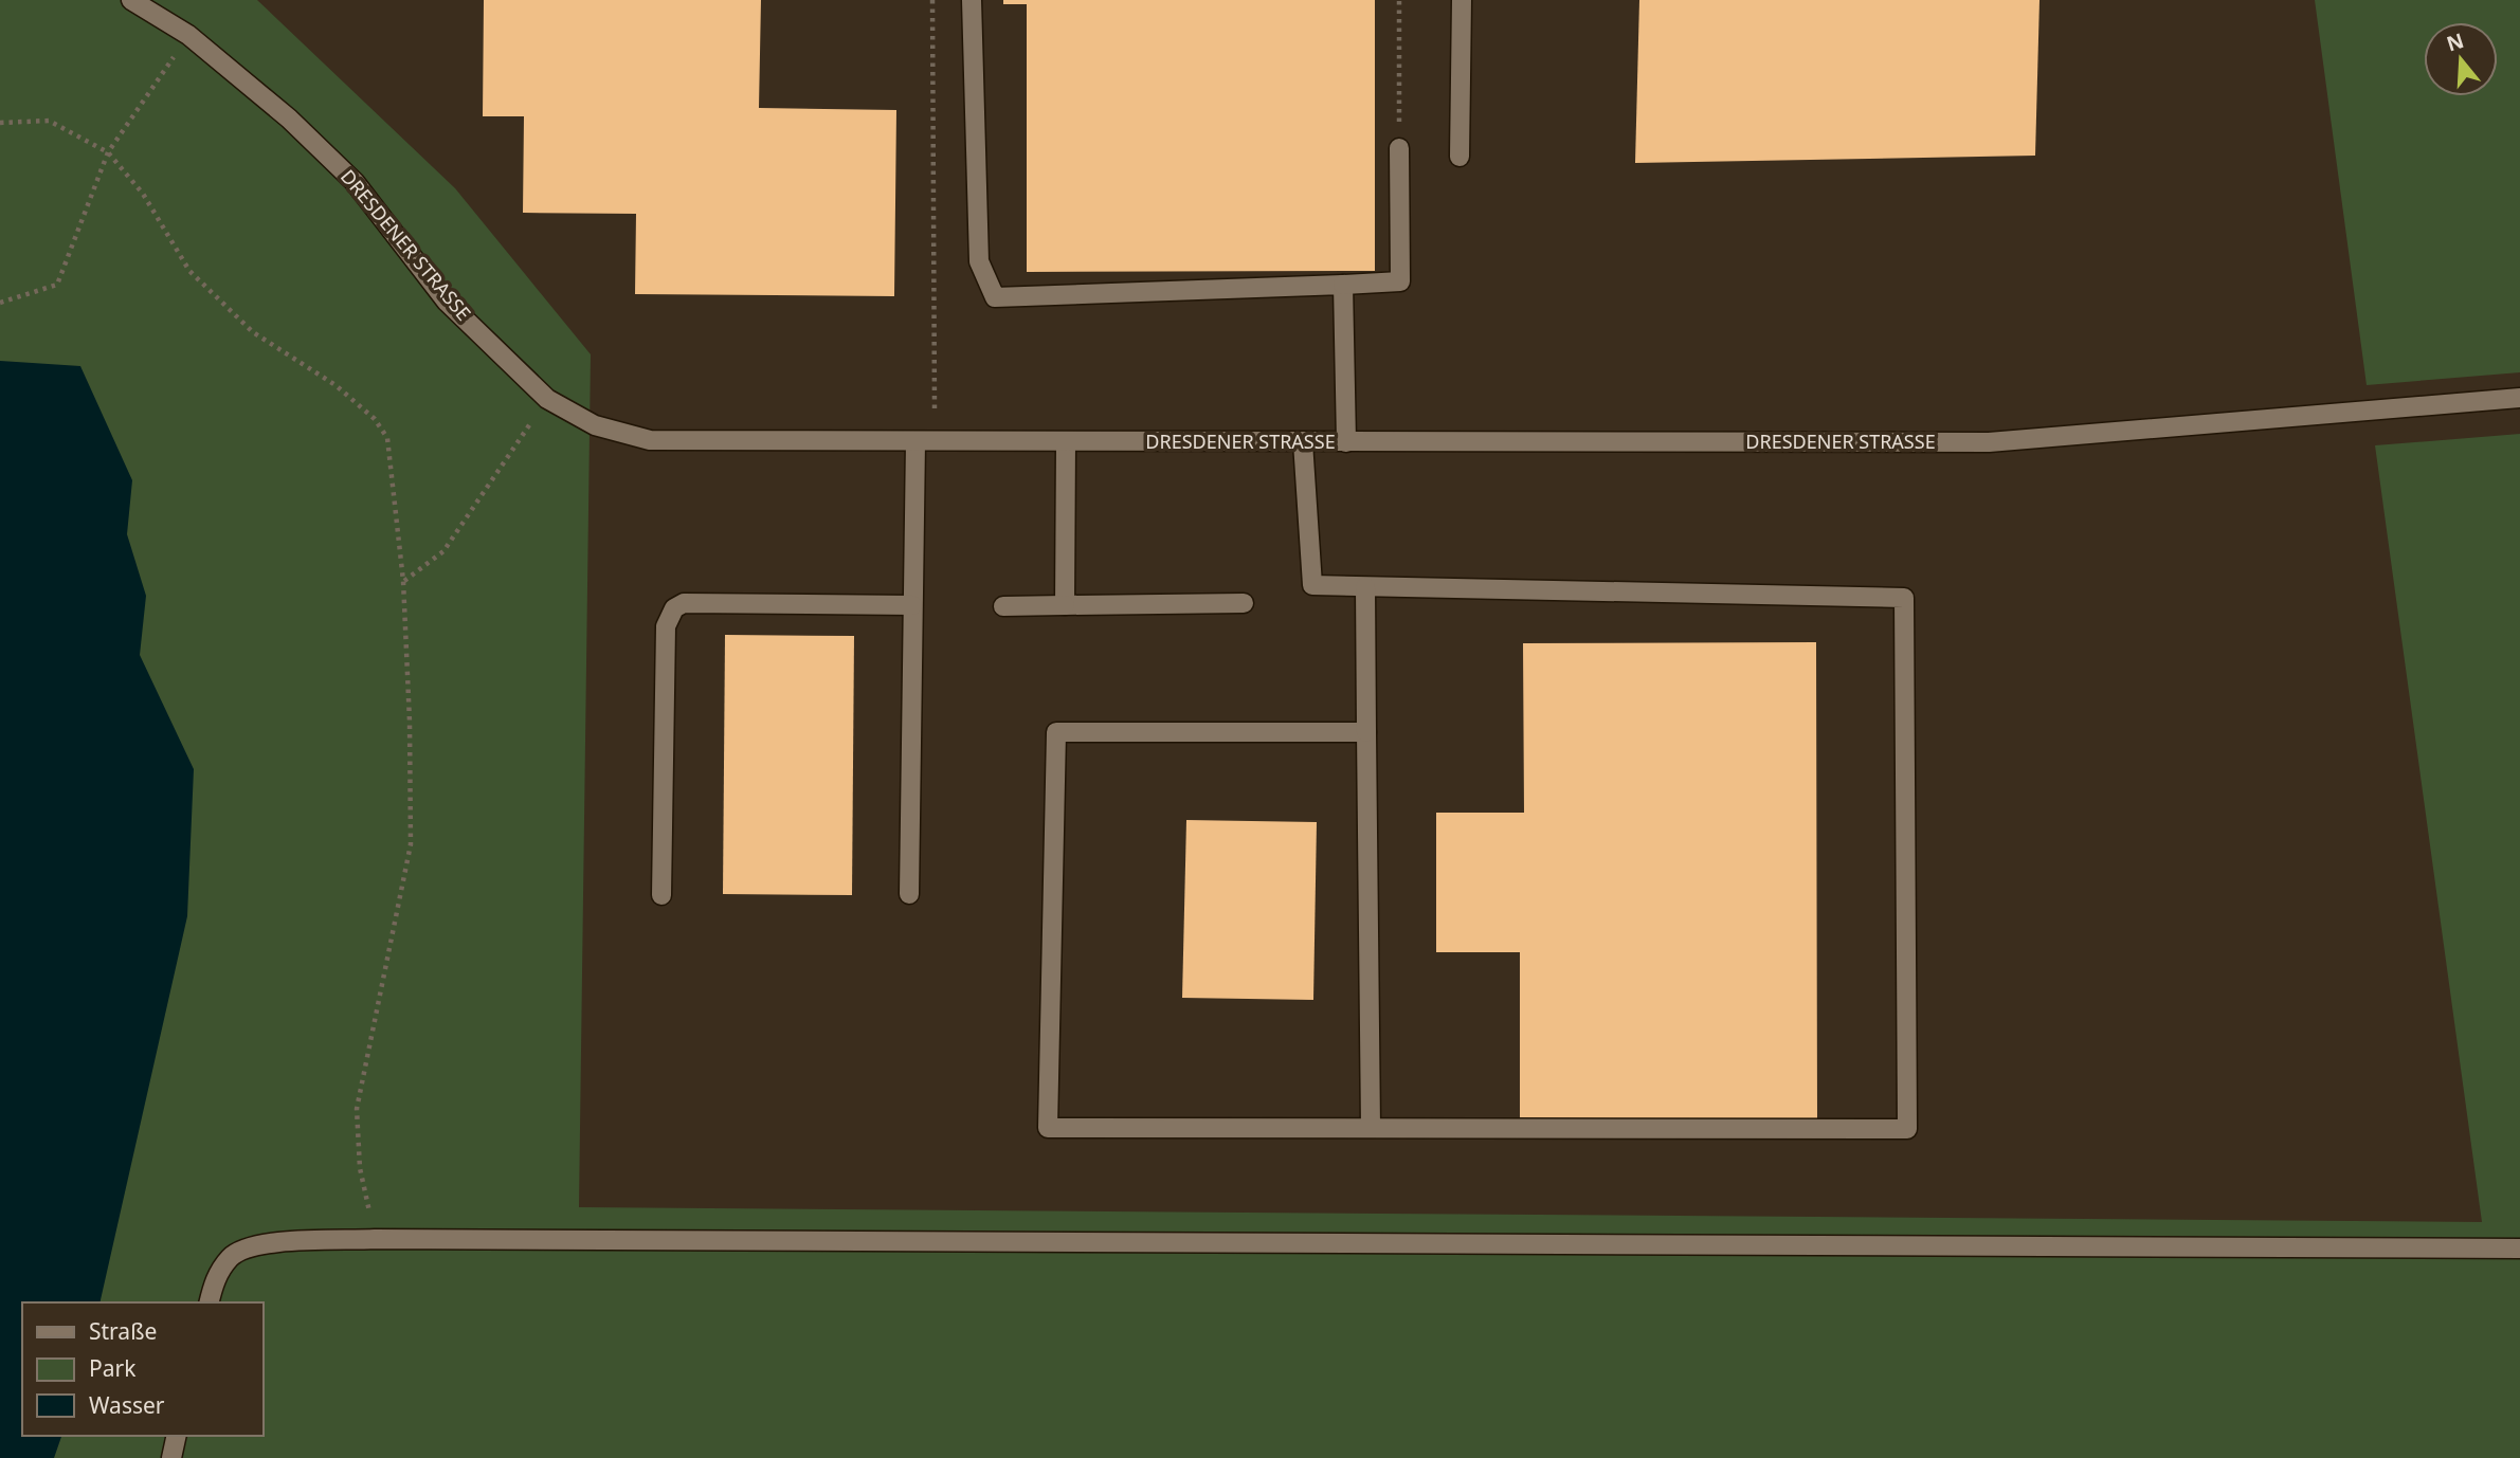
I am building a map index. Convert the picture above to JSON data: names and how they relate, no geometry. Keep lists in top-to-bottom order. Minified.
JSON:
{"streets":{"street":["DRESDENER STRASSE"]},"legend":["Straße","Park","Wasser"],"north":"top"}
